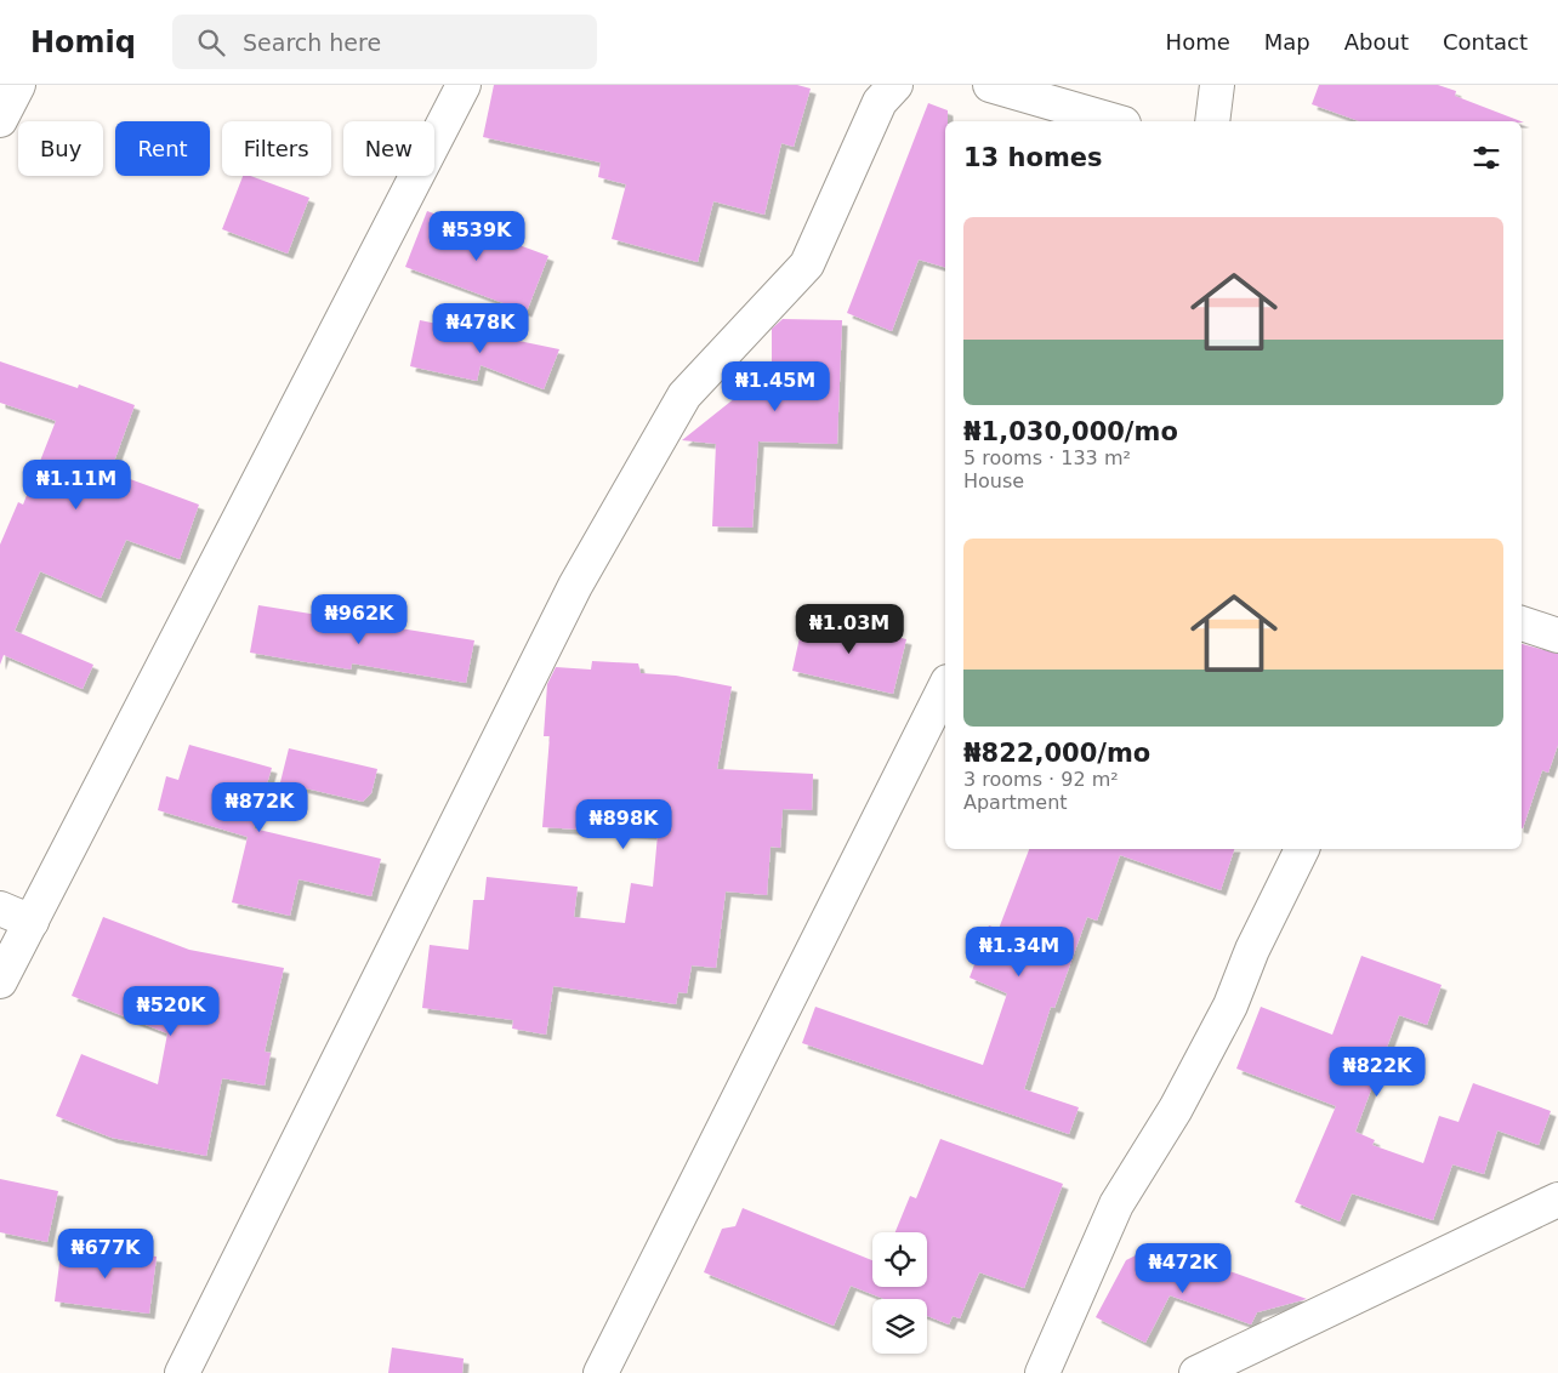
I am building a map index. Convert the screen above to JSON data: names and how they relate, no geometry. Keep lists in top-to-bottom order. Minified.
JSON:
{"page":{"header":"Homiq","search":"Search here","nav":["Home","Map","About","Contact"],"chip":["Buy","Rent","Filters","New"],"heading":"13 homes","list":[{"name":"₦1,030,000/mo","note":"5 rooms · 133 m² · House"},{"name":"₦822,000/mo","note":"3 rooms · 92 m² · Apartment"}],"price":["₦539K","₦478K","₦1.45M","₦1.11M","₦962K","₦1.03M","₦872K","₦898K","₦1.34M","₦520K","₦822K","₦677K","₦472K"]}}
